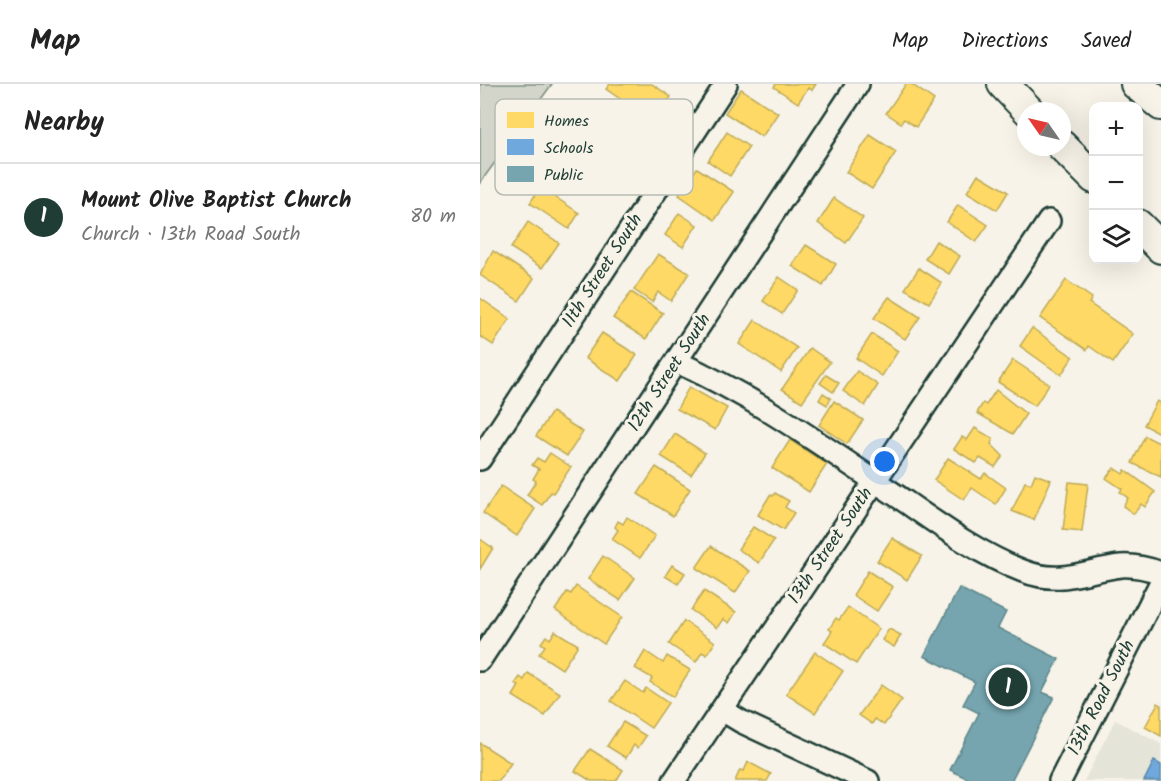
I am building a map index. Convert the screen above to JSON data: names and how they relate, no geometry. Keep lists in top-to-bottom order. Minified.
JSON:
{"streets":{"street":["11th Street South","12th Street South","13th Street South","13th Road South"]},"legend":["Homes","Schools","Public"],"north":"top left","page":{"header":"Map","nav":["Map","Directions","Saved"],"heading":"Nearby","map_buttons":["+","−"],"list":[{"mark":"1","name":"Mount Olive Baptist Church","note":"Church · 13th Road South","value":"80 m"}],"pins":"1"}}
